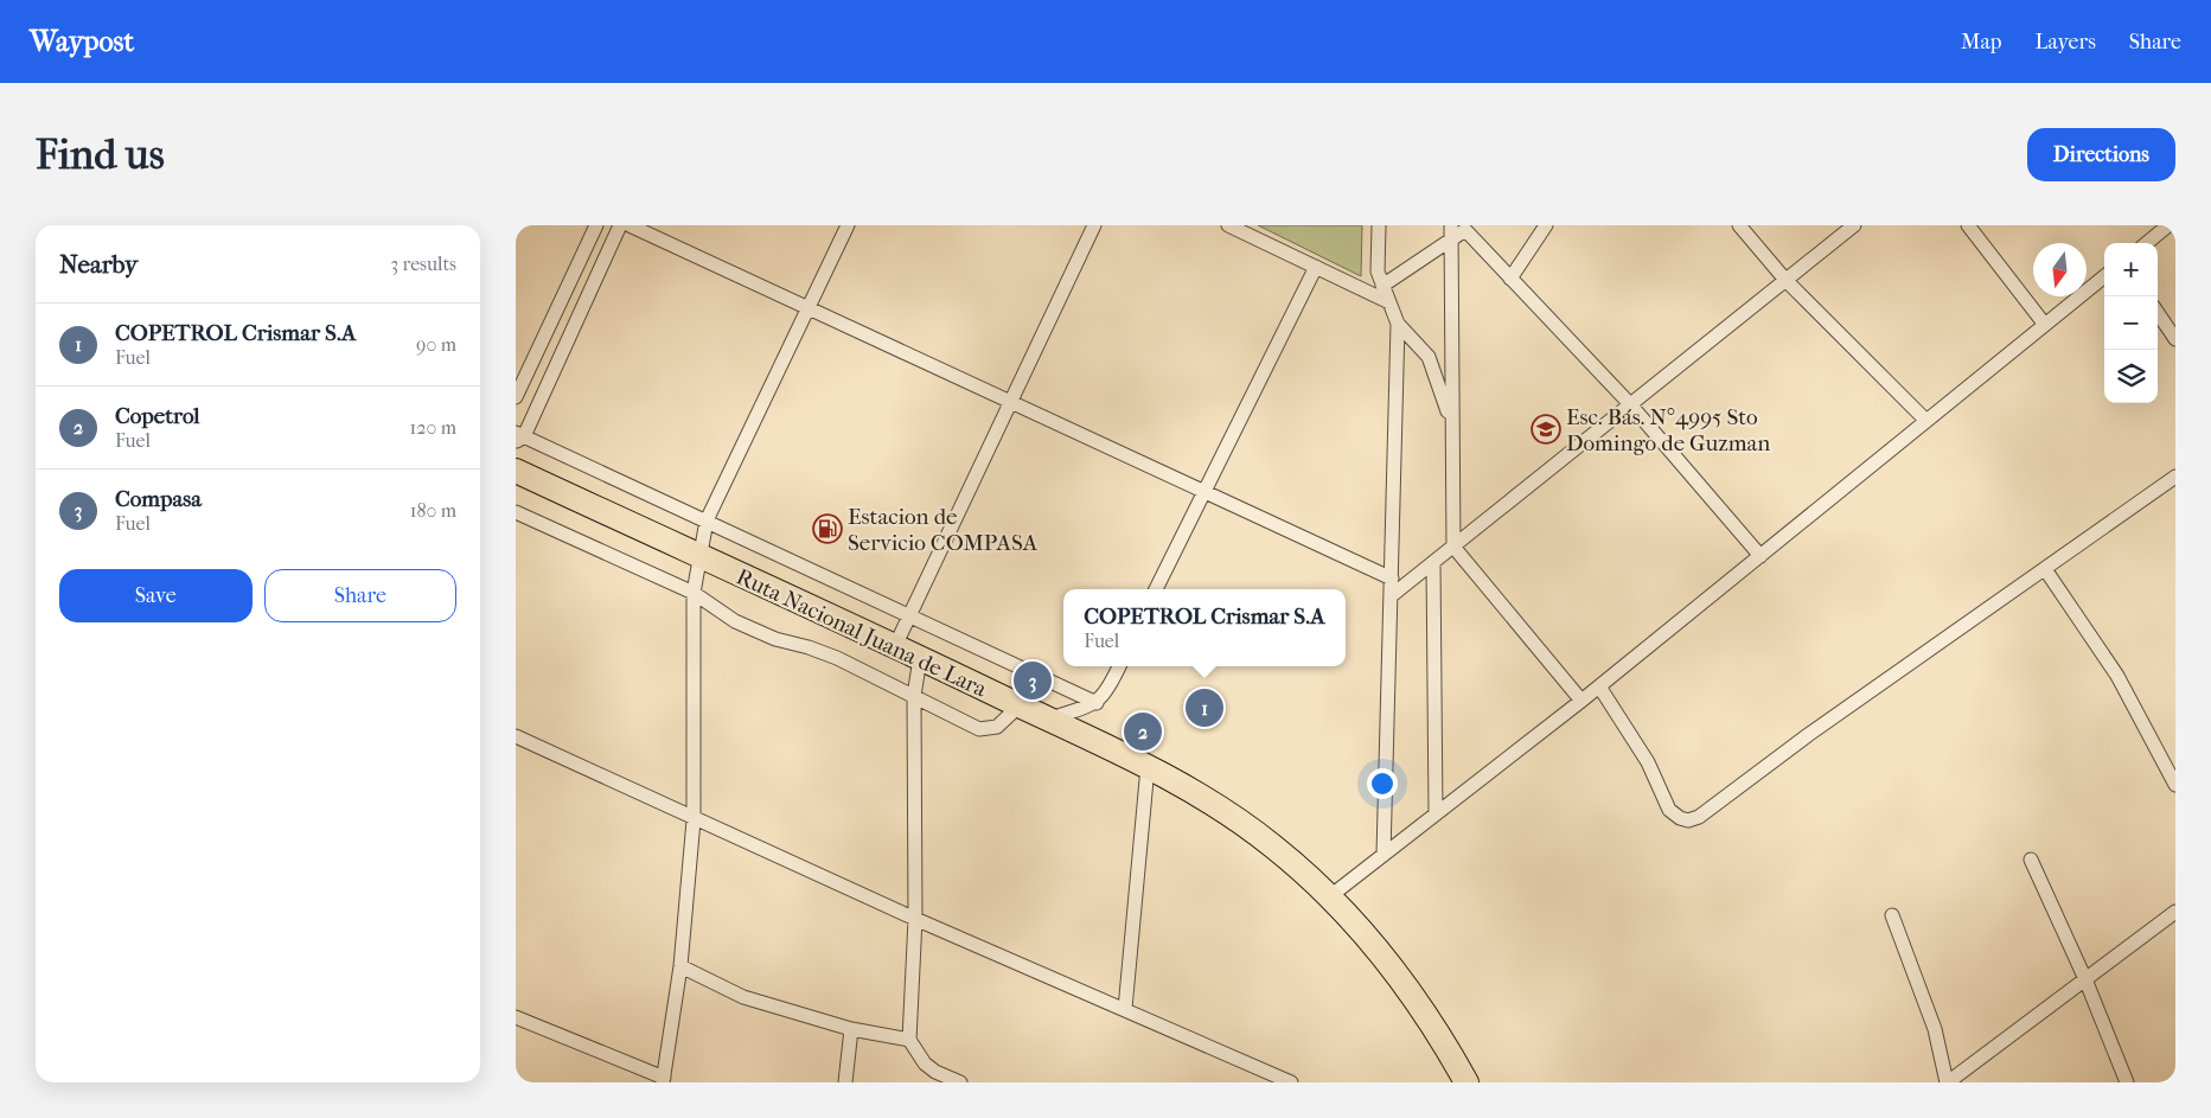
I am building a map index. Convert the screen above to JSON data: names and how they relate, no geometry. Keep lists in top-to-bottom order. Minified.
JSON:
{"streets":{"highway":["Ruta Nacional Juana de Lara"]},"places":{"school or university":["Esc. Bás. N°4995 Sto Domingo de Guzman"],"fuel station":["Estacion de Servicio COMPASA"]},"north":"bottom","page":{"header":"Waypost","nav":["Map","Layers","Share"],"buttons":["Directions",["Save","Share"]],"title":"Find us","heading":["Nearby","3 results"],"map_buttons":["+","−"],"list":[{"mark":"1","name":"COPETROL Crismar S.A","note":"Fuel","value":"90 m"},{"mark":"2","name":"Copetrol","note":"Fuel","value":"120 m"},{"mark":"3","name":"Compasa","note":"Fuel","value":"180 m"}],"popup":["COPETROL Crismar S.A","Fuel"],"pins":["3","1","2"]}}
